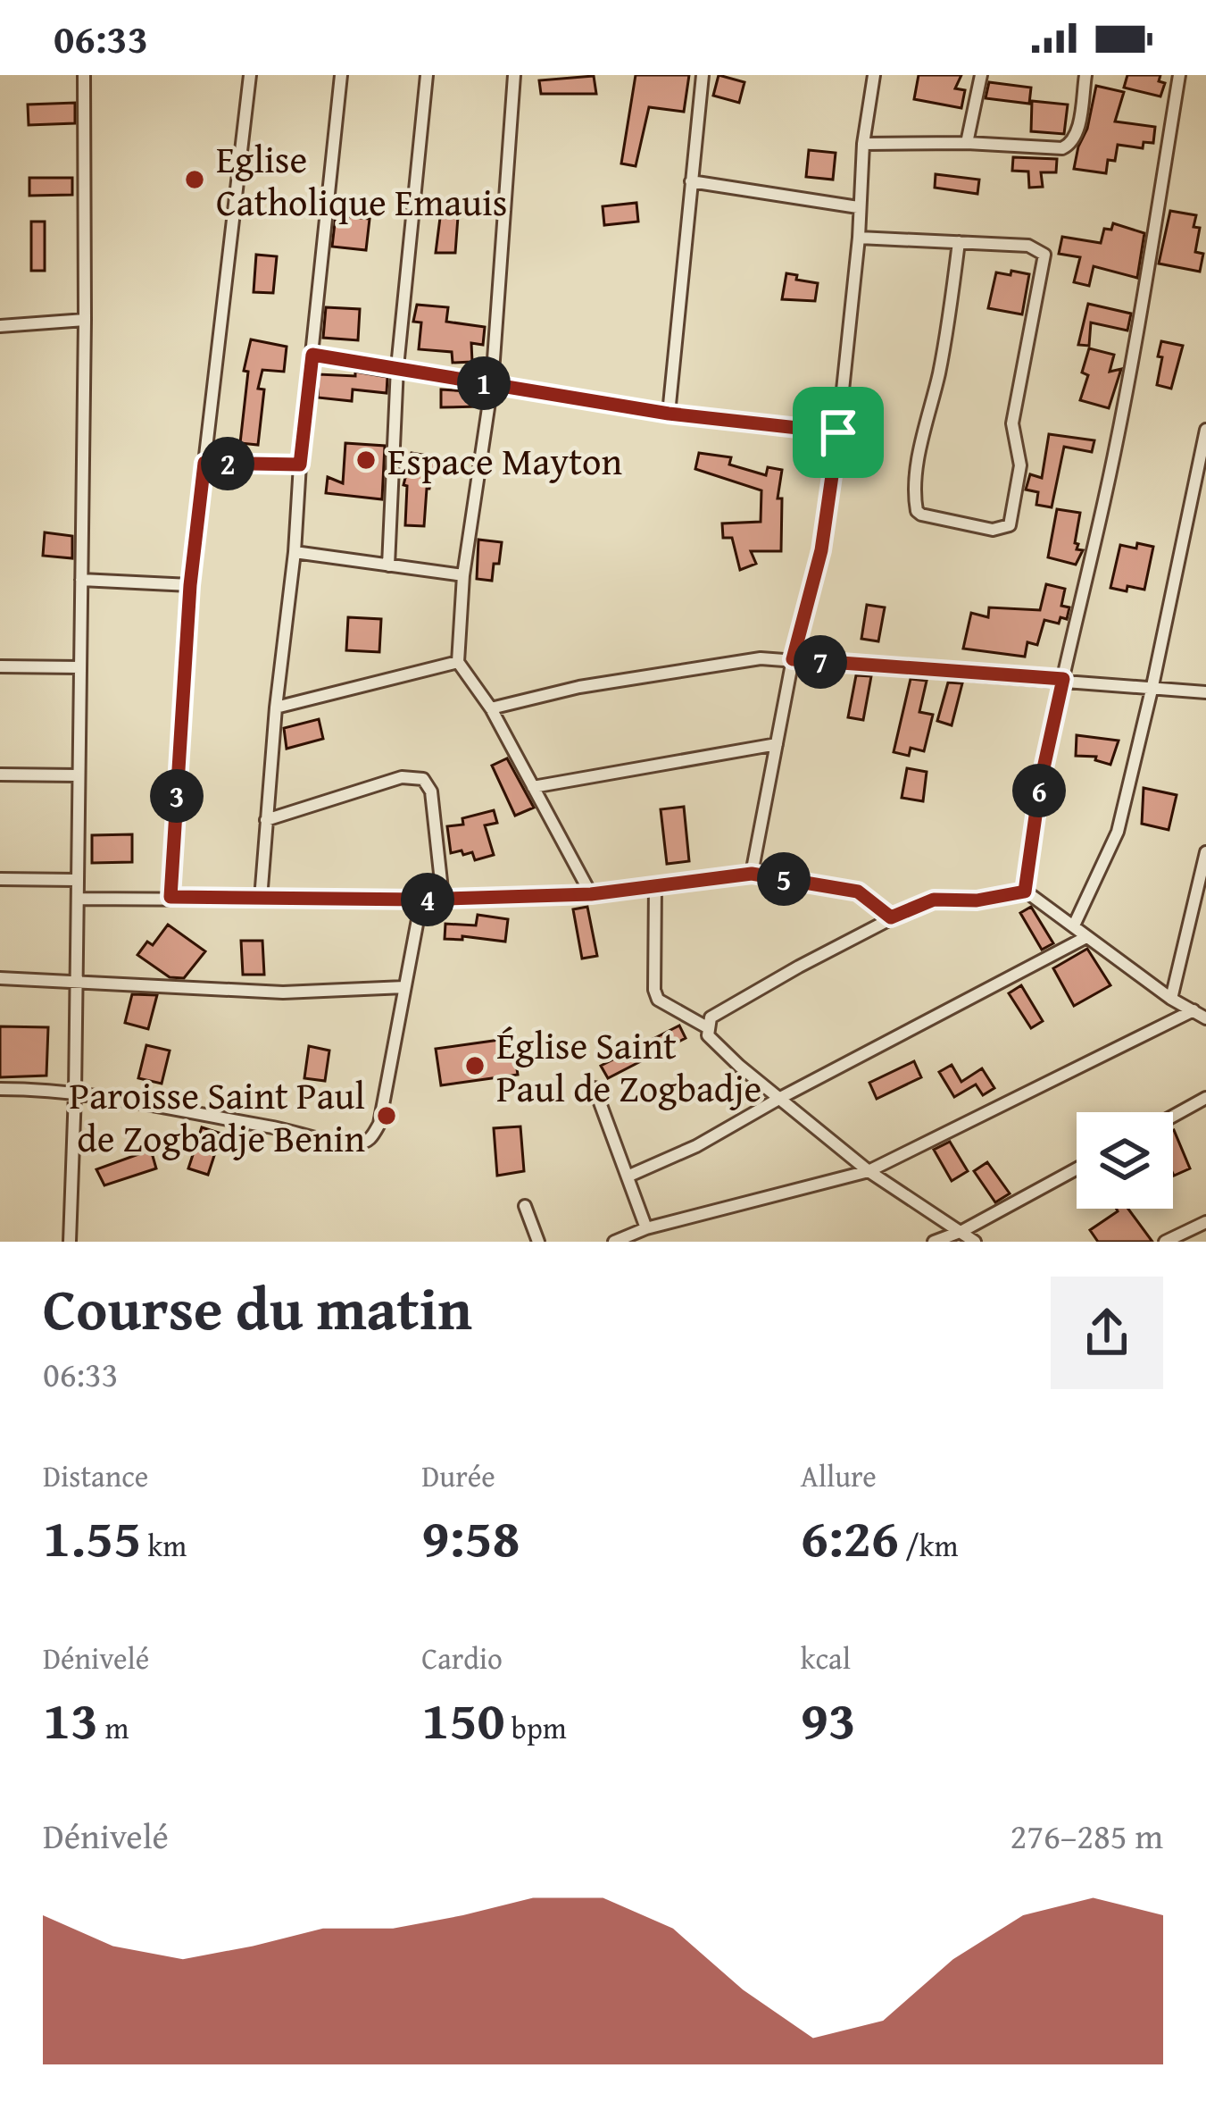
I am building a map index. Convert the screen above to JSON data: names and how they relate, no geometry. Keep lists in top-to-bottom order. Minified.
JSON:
{"places":["Eglise Catholique Emauis","Espace Mayton","Église Saint Paul de Zogbadje","Paroisse Saint Paul de Zogbadje Benin"],"page":{"status":"06:33","pins":["1","2","7","6","3","5","4"],"heading":["Course du matin","06:33"],"stats":[["Distance","1.55 km"],["Durée","9:58"],["Allure","6:26 /km"],["Dénivelé","13 m"],["Cardio","150 bpm"],["kcal","93"]],"chart":["Dénivelé","276–285 m"]}}
